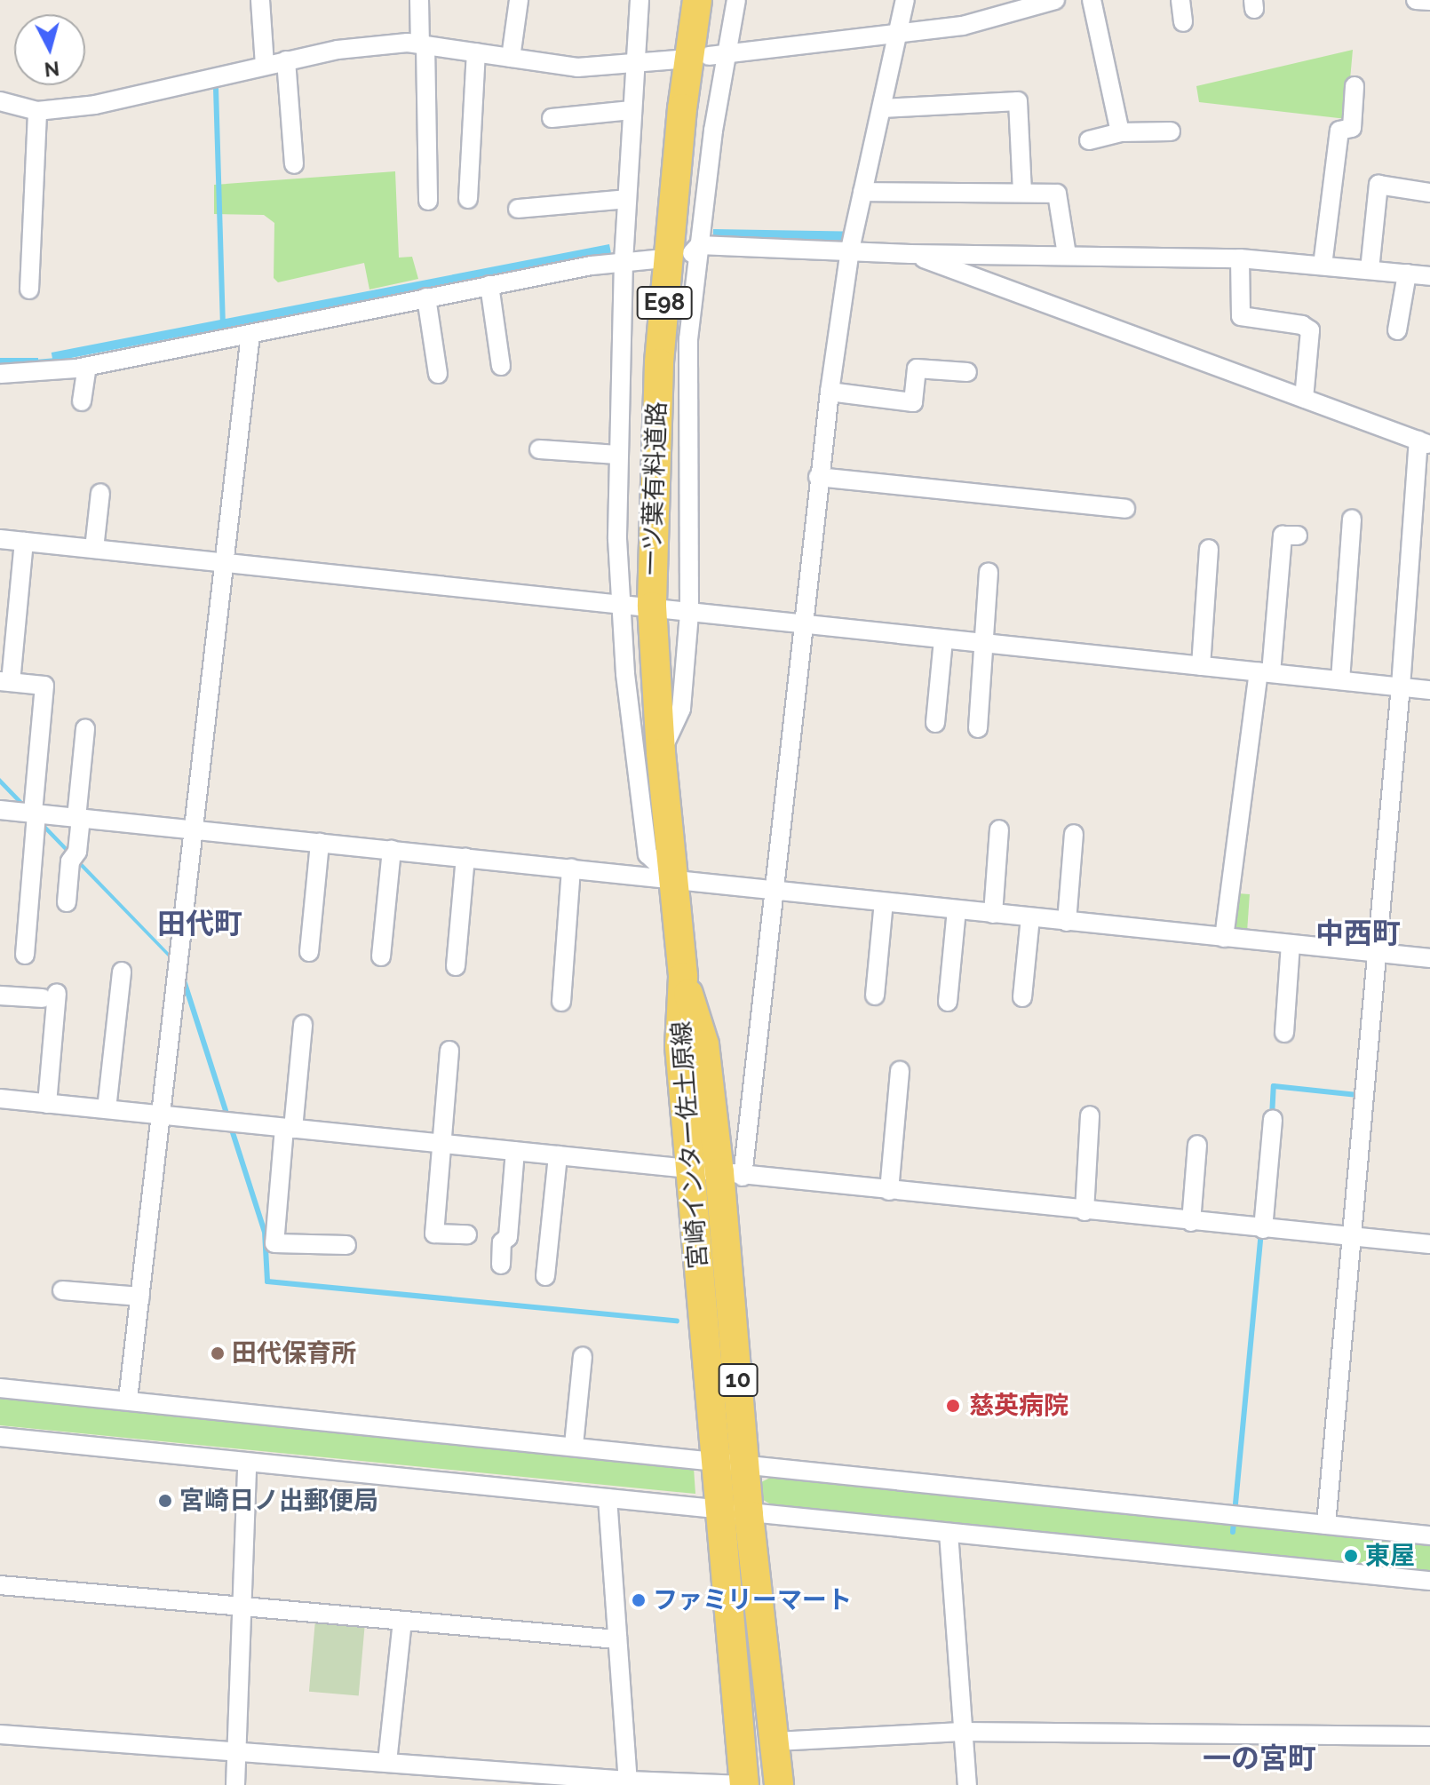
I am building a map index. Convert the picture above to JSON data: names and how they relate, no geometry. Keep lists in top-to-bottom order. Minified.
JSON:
{"streets":{"main road":["E98","一ツ葉有料道路","宮崎インター佐土原線","10"]},"crossings":[["一ツ葉有料道路","宮崎インター佐土原線"]],"districts":["田代町","中西町","一の宮町"],"places":["田代保育所","慈英病院","宮崎日ノ出郵便局","東屋","ファミリーマート"],"north":"bottom"}
